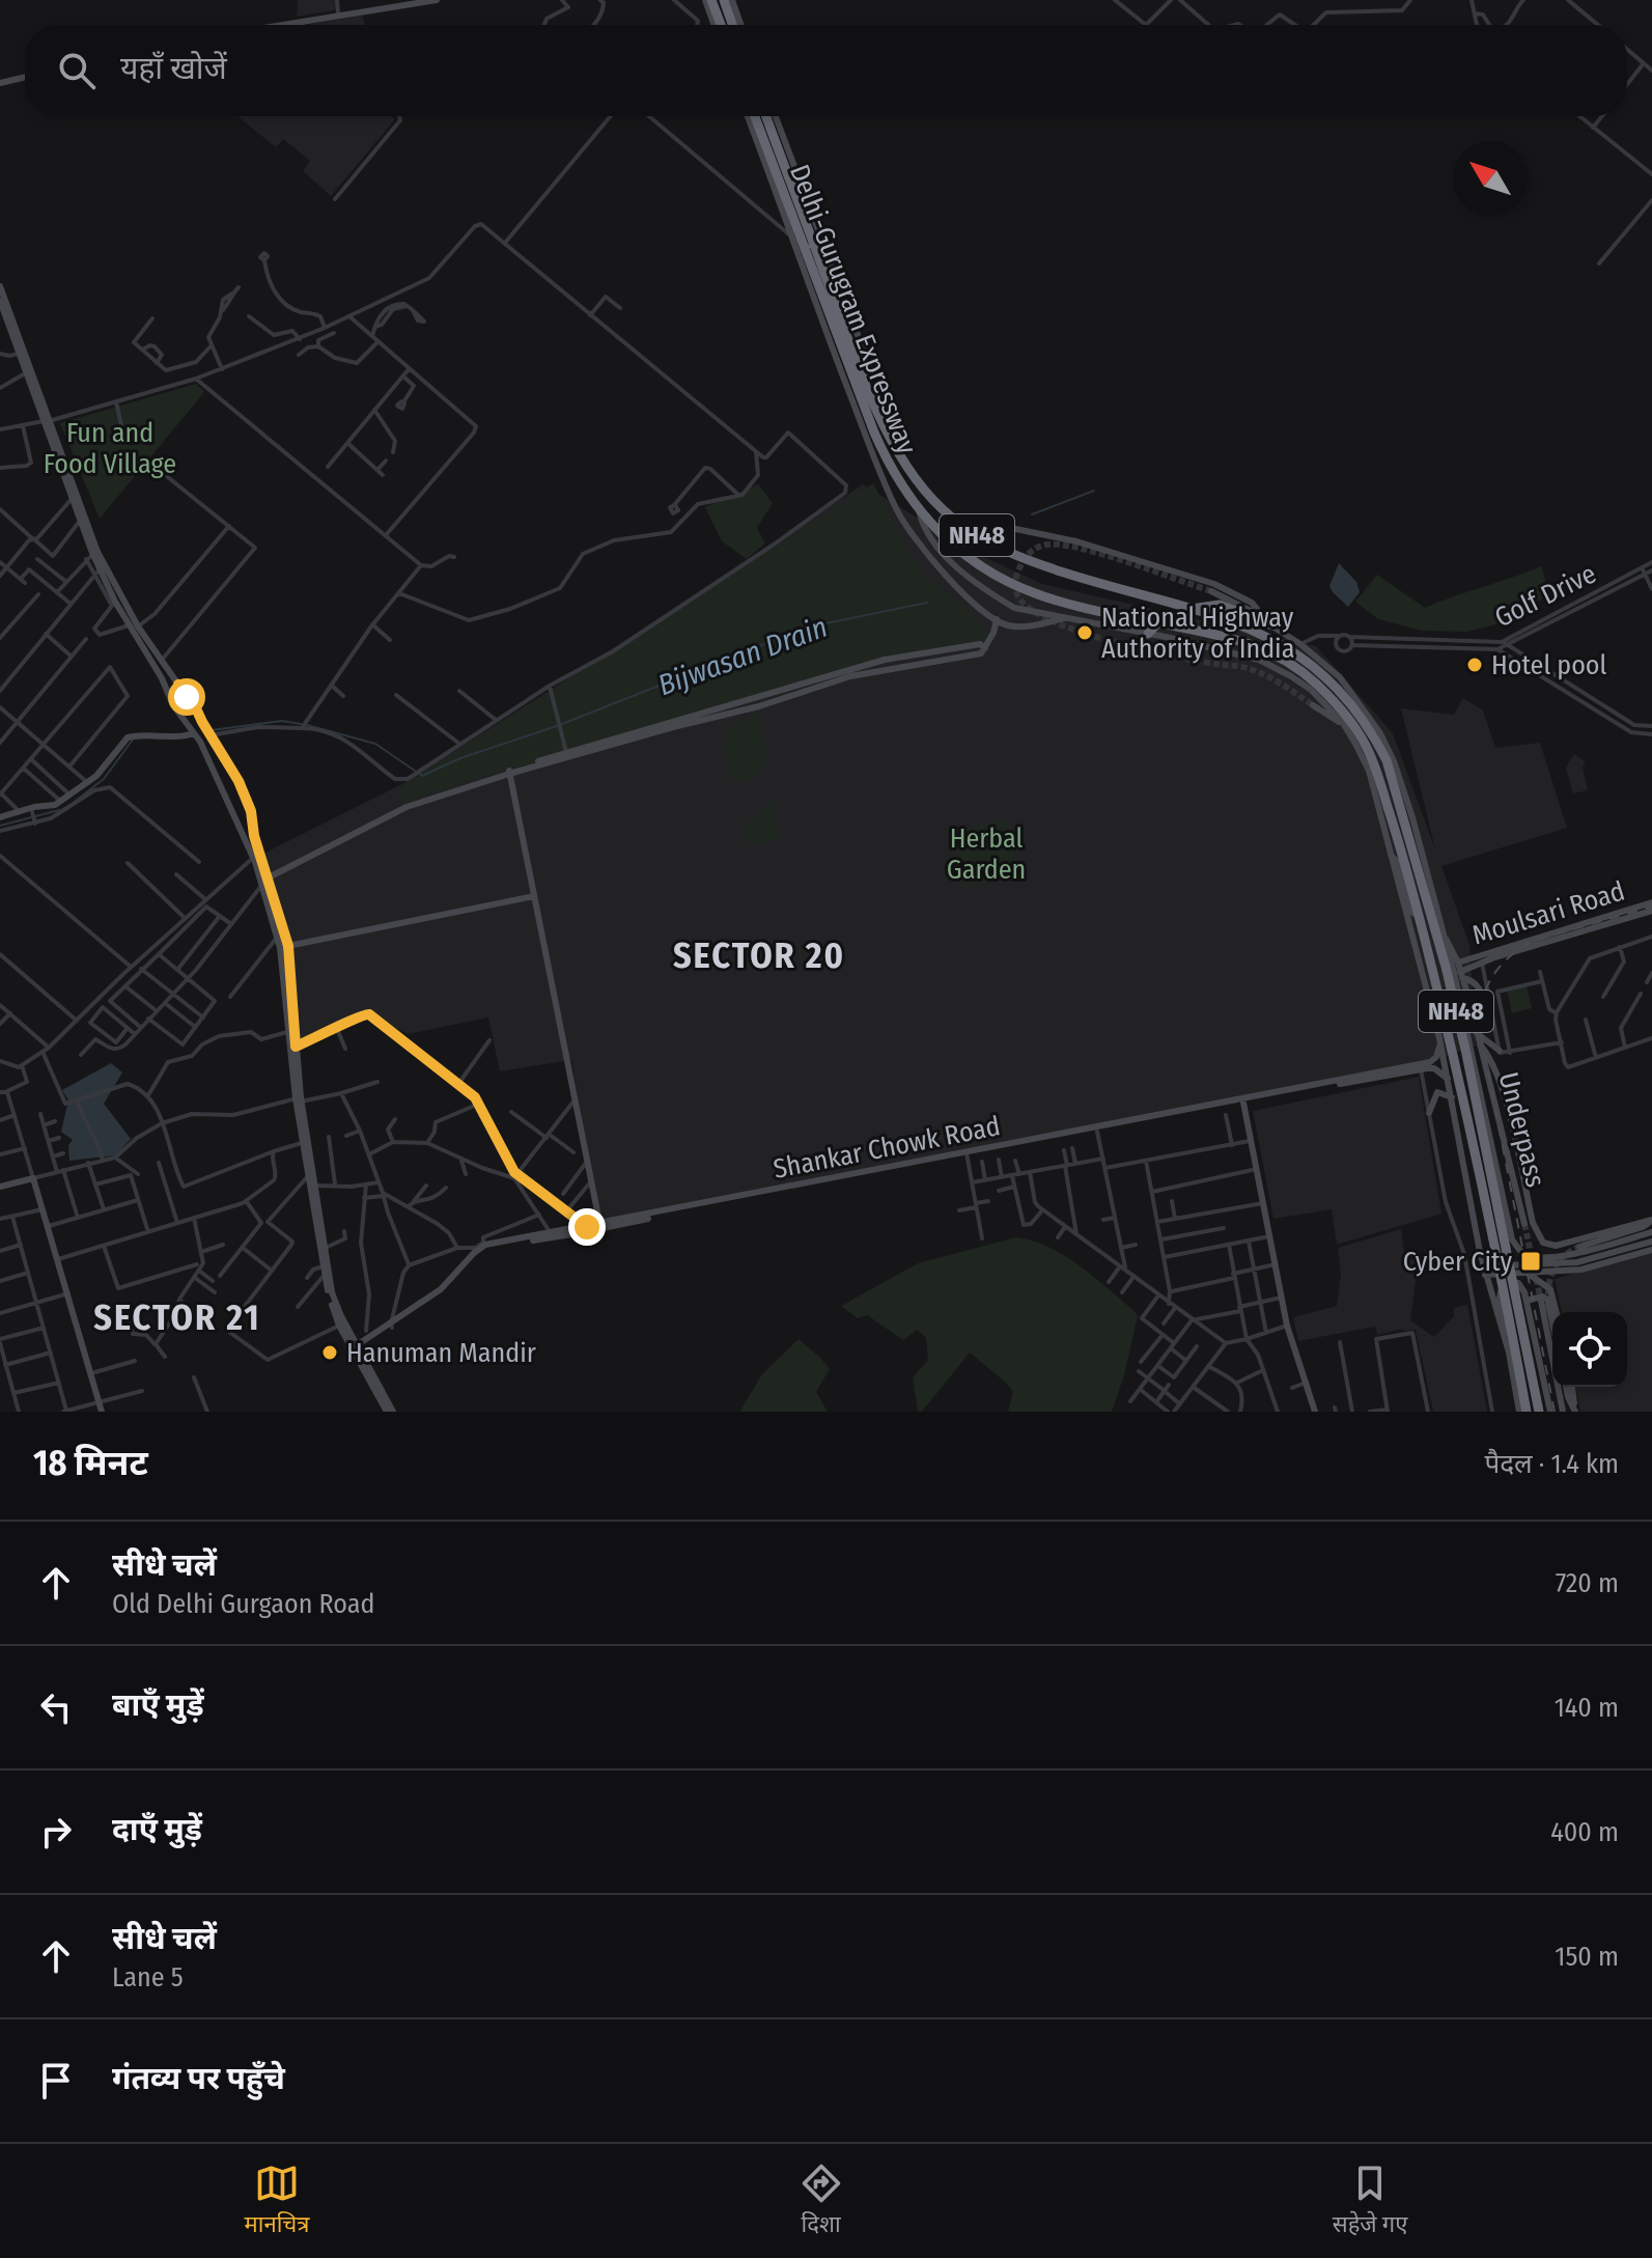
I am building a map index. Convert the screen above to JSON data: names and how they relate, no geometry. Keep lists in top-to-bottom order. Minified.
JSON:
{"streets":{"highway":["Delhi-Gurugram Expressway","NH48"],"main road":["Moulsari Road","Underpass","Shankar Chowk Road"],"street":["Golf Drive"]},"districts":["SECTOR 20","SECTOR 21"],"water":["Bijwasan Drain"],"parks":["Fun and Food Village","Herbal Garden"],"places":{"other":["National Highway Authority of India","Hotel pool","Hanuman Mandir"],"transit":["Cyber City"]},"north":"top left","page":{"search":"यहाँ खोजें","heading":["18 मिनट","पैदल · 1.4 km"],"list":[["सीधे चलें","Old Delhi Gurgaon Road","720 m"],["बाएँ मुड़ें","140 m"],["दाएँ मुड़ें","400 m"],["सीधे चलें","Lane 5","150 m"],"गंतव्य पर पहुँचे"],"nav":["मानचित्र","दिशा","सहेजे गए"]}}
